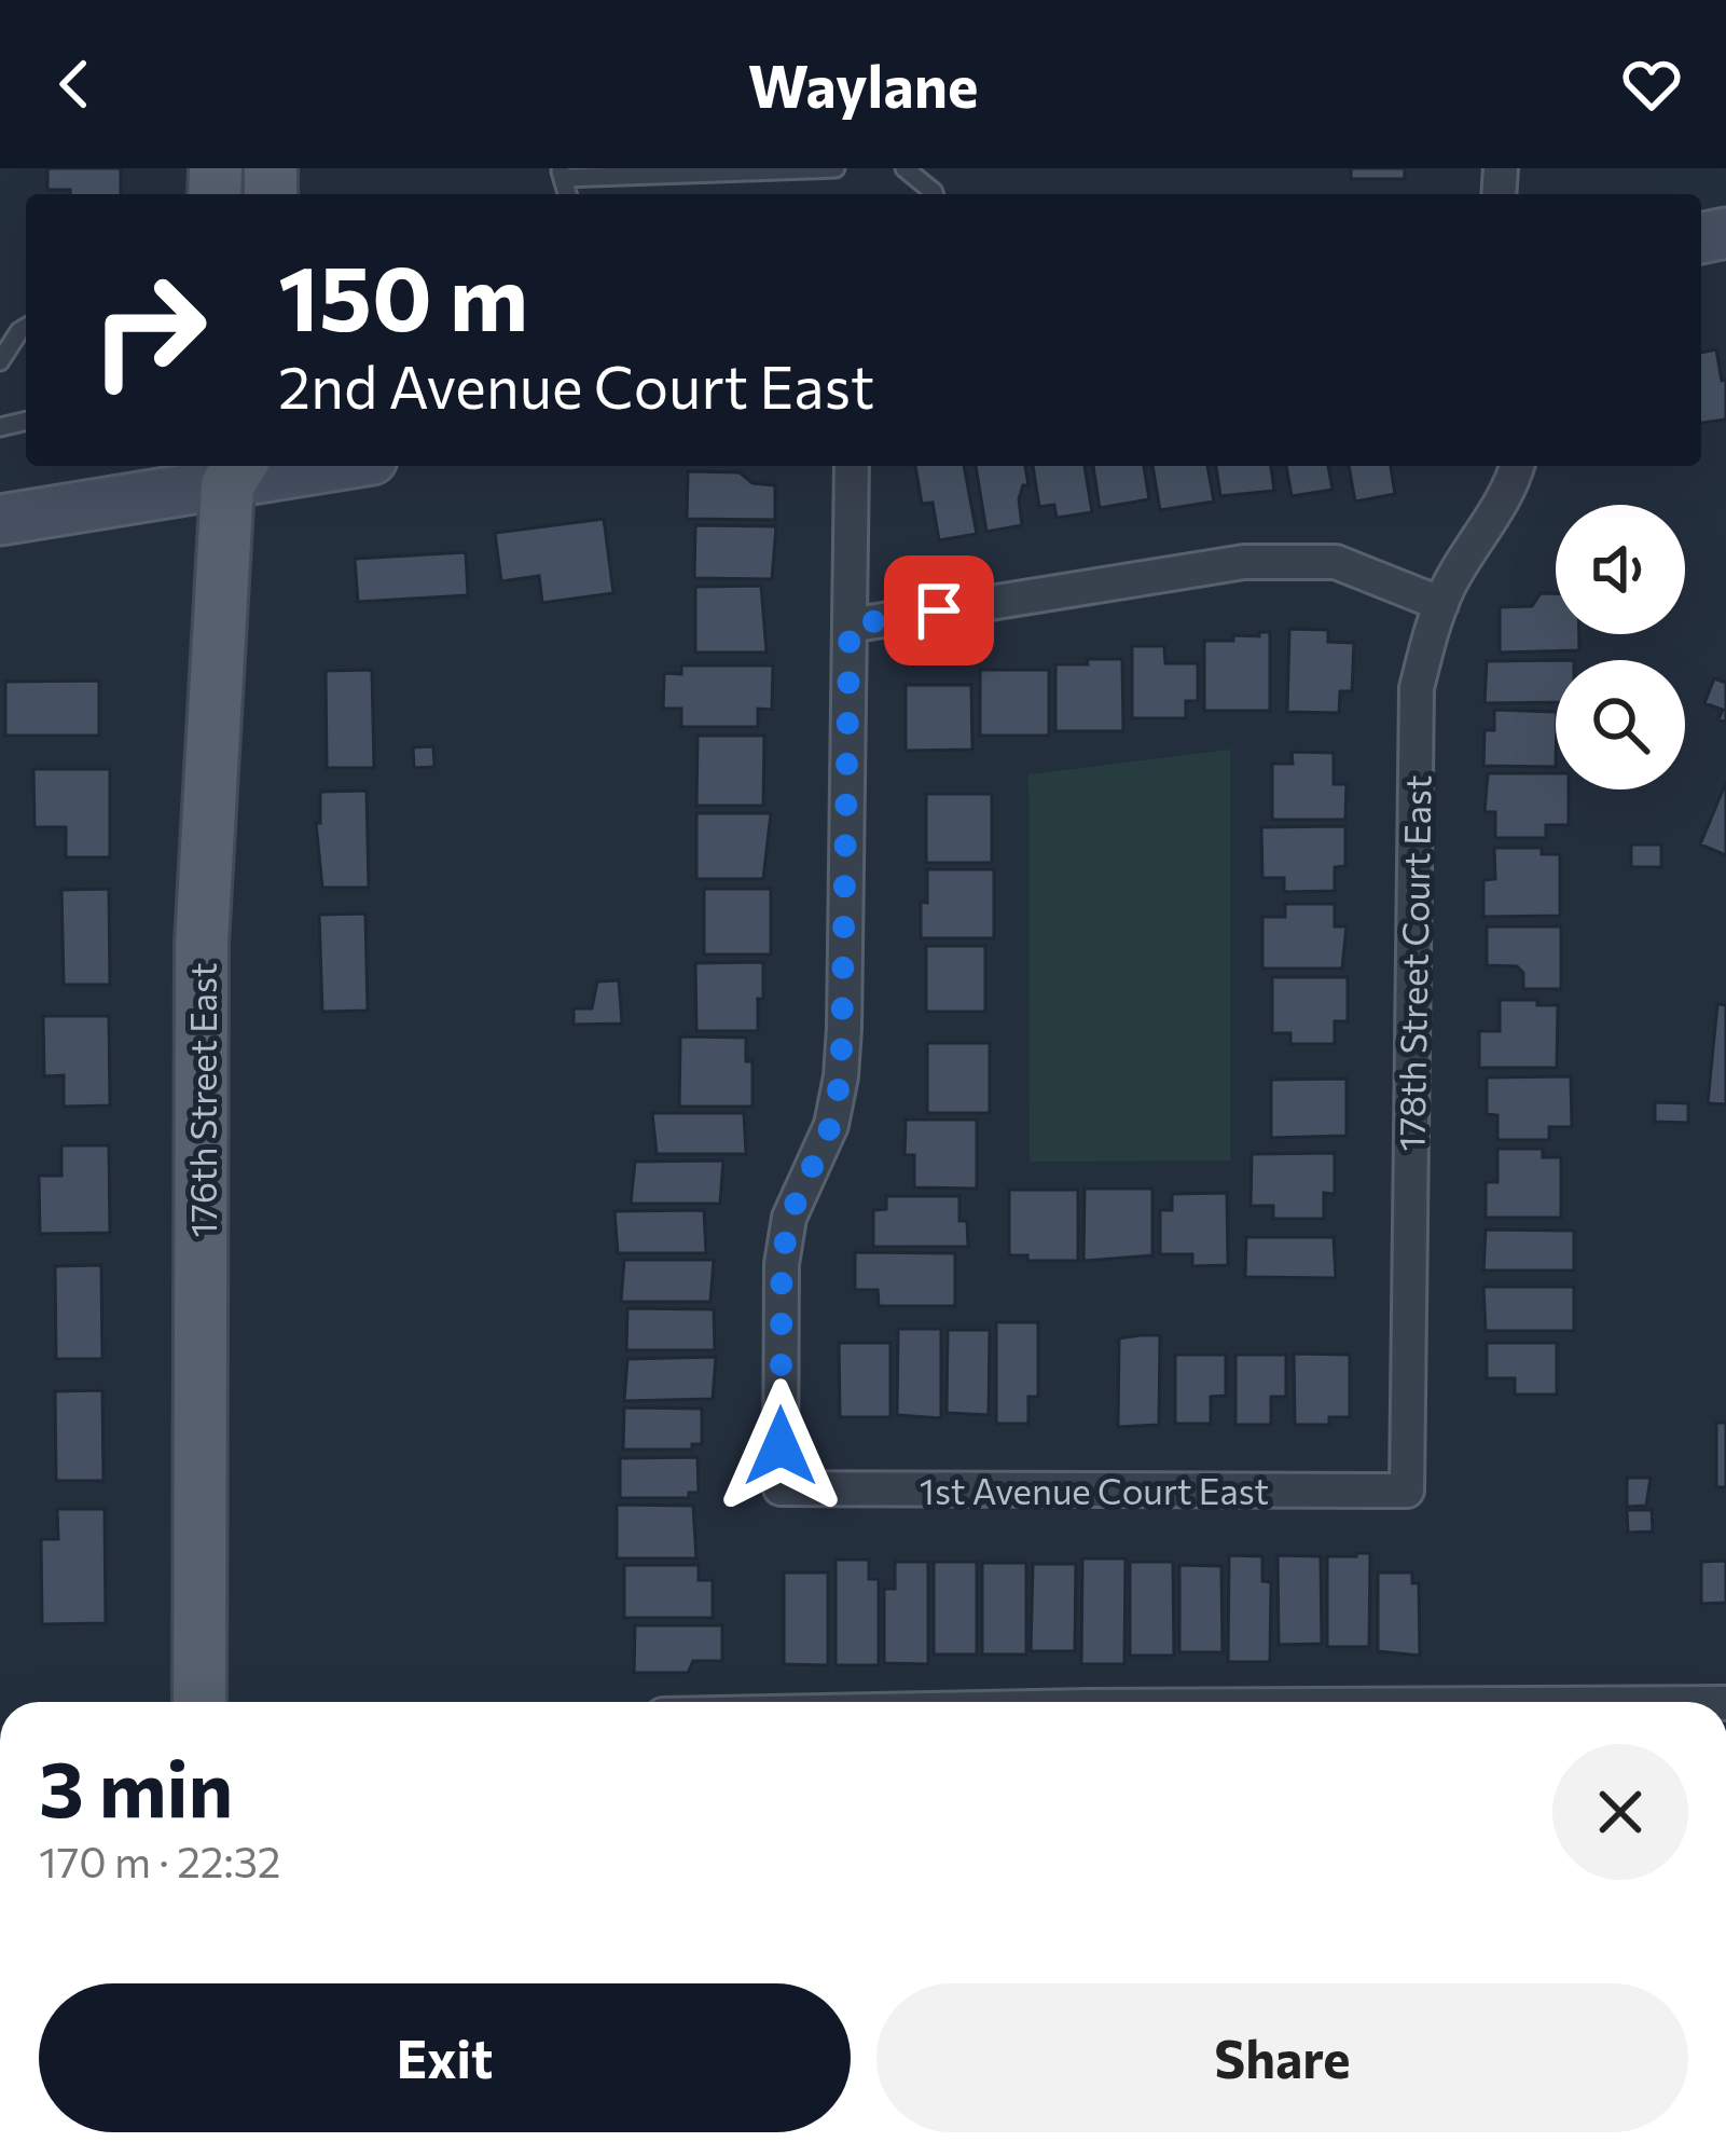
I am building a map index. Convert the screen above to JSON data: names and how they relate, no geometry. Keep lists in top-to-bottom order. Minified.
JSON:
{"streets":{"main road":["176th Street East"],"street":["178th Street Court East","1st Avenue Court East"]},"crossings":[["178th Street Court East","1st Avenue Court East"]],"page":{"header":"Waylane","turn":["150 m","2nd Avenue Court East"],"heading":["3 min","170 m · 22:32"],"buttons":["Exit","Share"]}}
